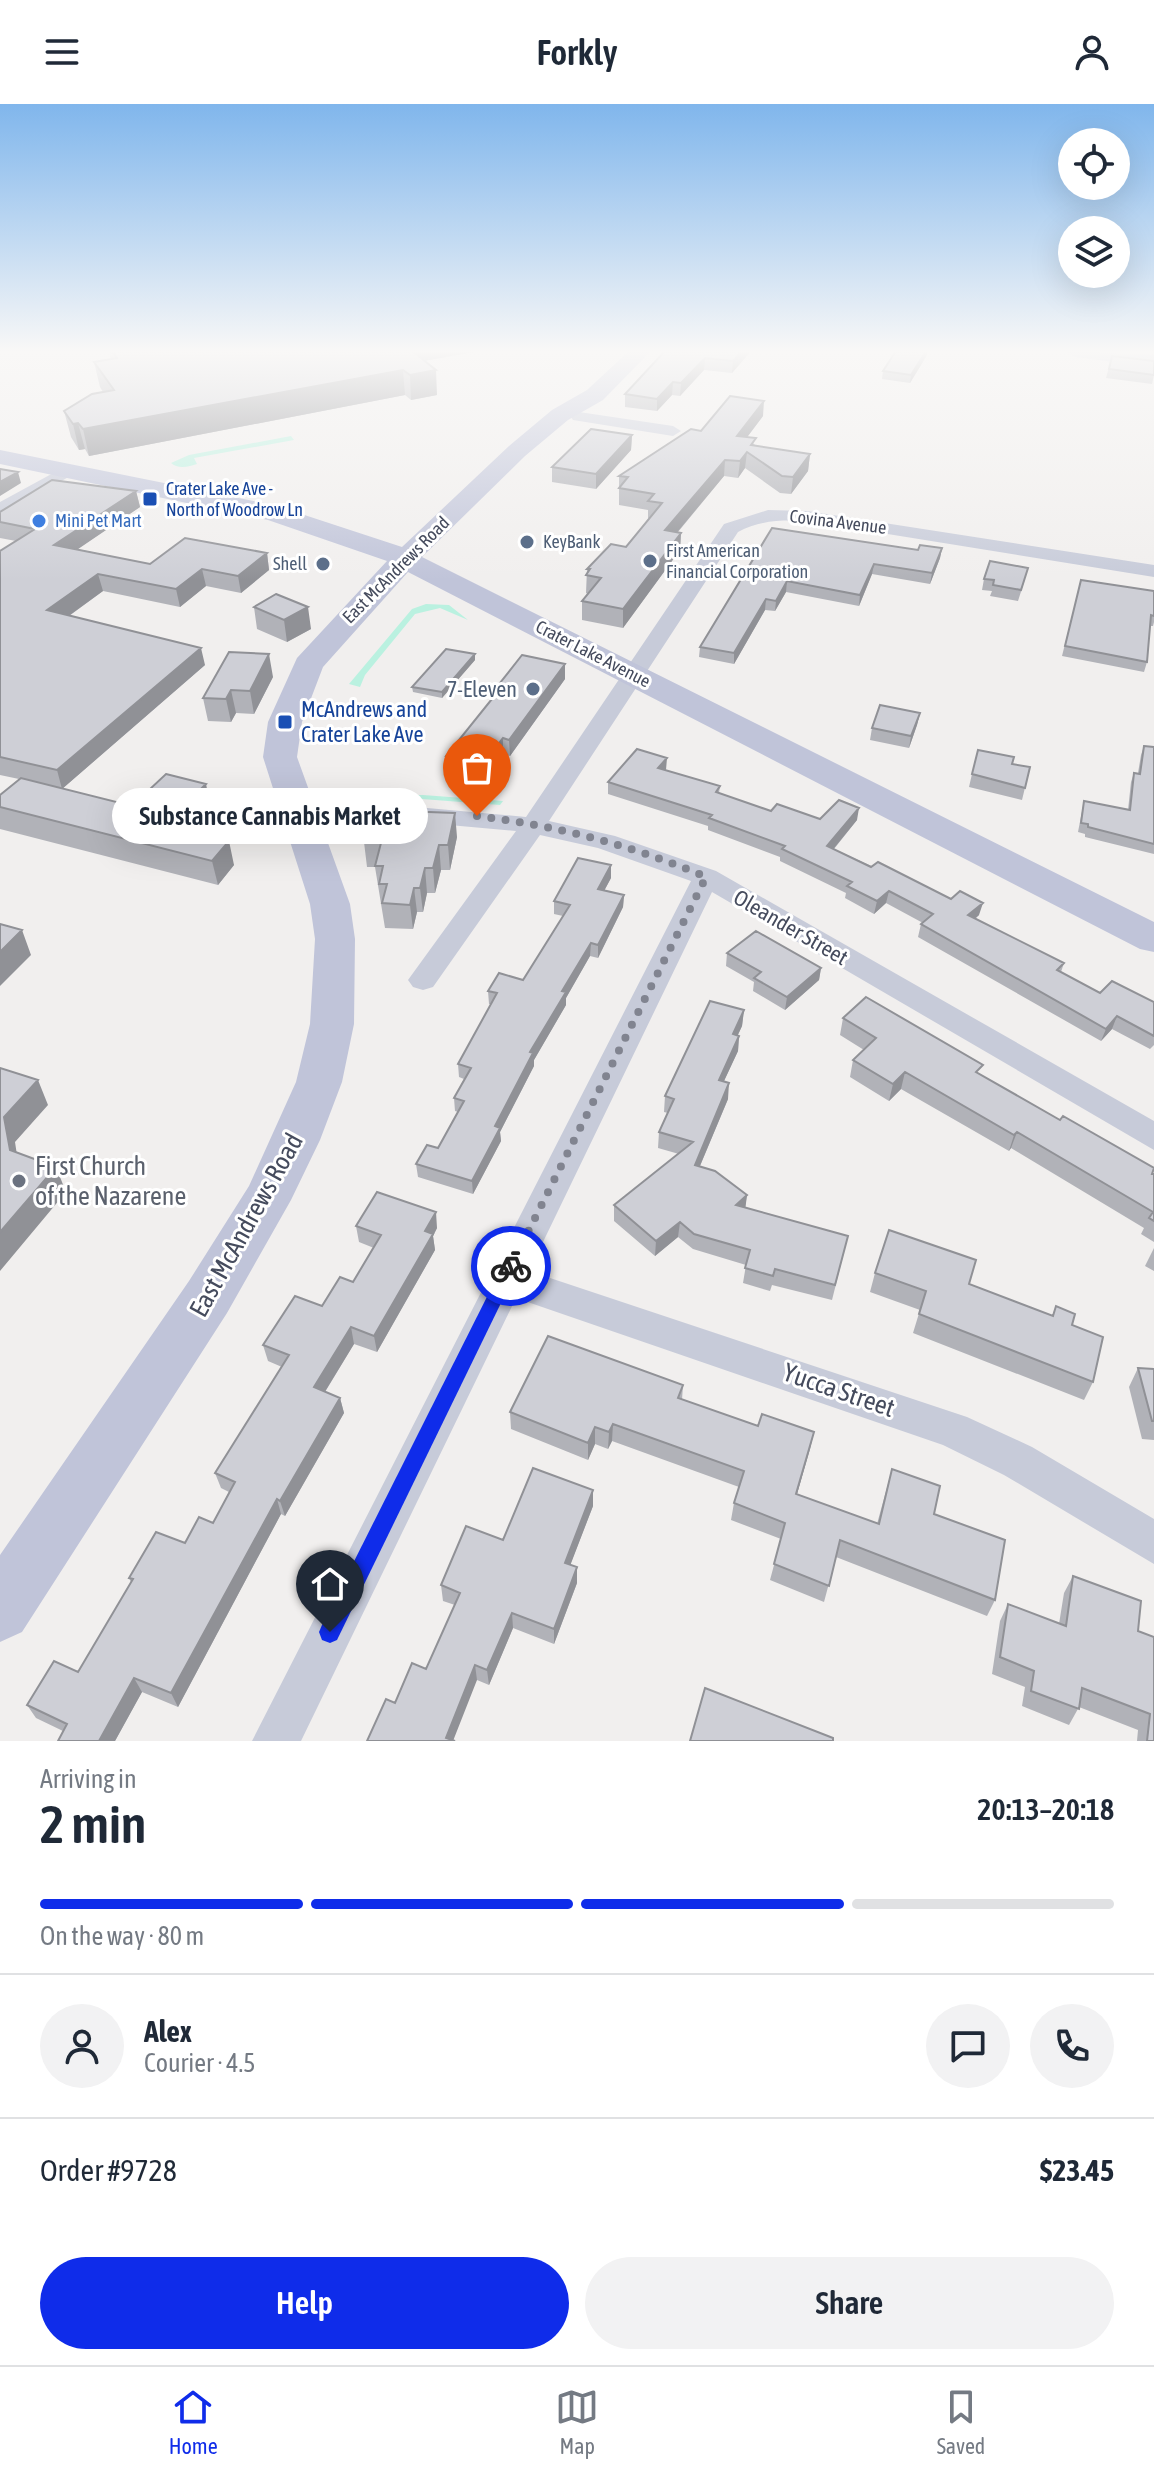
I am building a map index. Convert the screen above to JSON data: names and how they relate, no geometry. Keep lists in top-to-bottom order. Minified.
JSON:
{"streets":{"main road":["East McAndrews Road","Crater Lake Avenue"],"street":["Covina Avenue","Oleander Street","Yucca Street"]},"crossings":[["Covina Avenue","Crater Lake Avenue"],["Covina Avenue","Oleander Street"],["East McAndrews Road","Crater Lake Avenue"],["East McAndrews Road","Oleander Street"]],"places":{"transit":["Crater Lake Ave - North of Woodrow Ln","McAndrews and Crater Lake Ave"],"other":["Mini Pet Mart","KeyBank","First American Financial Corporation","Shell","7-Eleven","Substance Cannabis Market","First Church of the Nazarene"]},"page":{"header":"Forkly","bubble":"Substance Cannabis Market","heading":["2 min","Arriving in","20:13–20:18"],"panel":["Alex","Courier · 4.5","Order #9728","$23.45"],"bar":"On the way · 80 m","buttons":["Help","Share"],"tabs":["Home","Map","Saved"]}}
